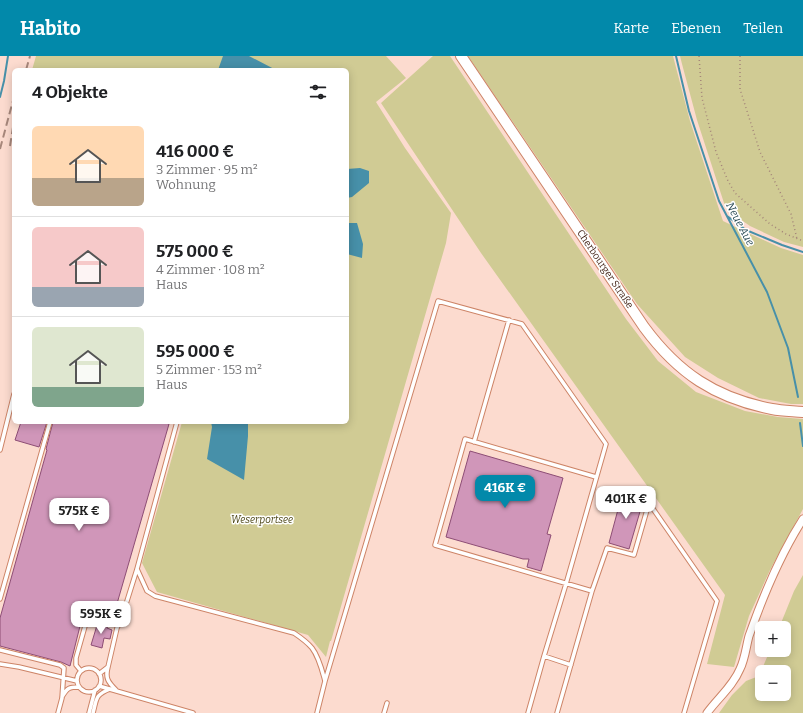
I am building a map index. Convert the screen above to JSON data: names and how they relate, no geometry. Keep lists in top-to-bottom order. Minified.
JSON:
{"streets":{"main road":["Cherbourger Straße"]},"water":["Neue Aue"],"parks":["Weserportsee"],"page":{"header":"Habito","nav":["Karte","Ebenen","Teilen"],"heading":"4 Objekte","list":[{"name":"416 000 €","note":"3 Zimmer · 95 m² · Wohnung"},{"name":"575 000 €","note":"4 Zimmer · 108 m² · Haus"},{"name":"595 000 €","note":"5 Zimmer · 153 m² · Haus"}],"price":["416K €","401K €","575K €","595K €"],"map_buttons":["+","−"]}}
